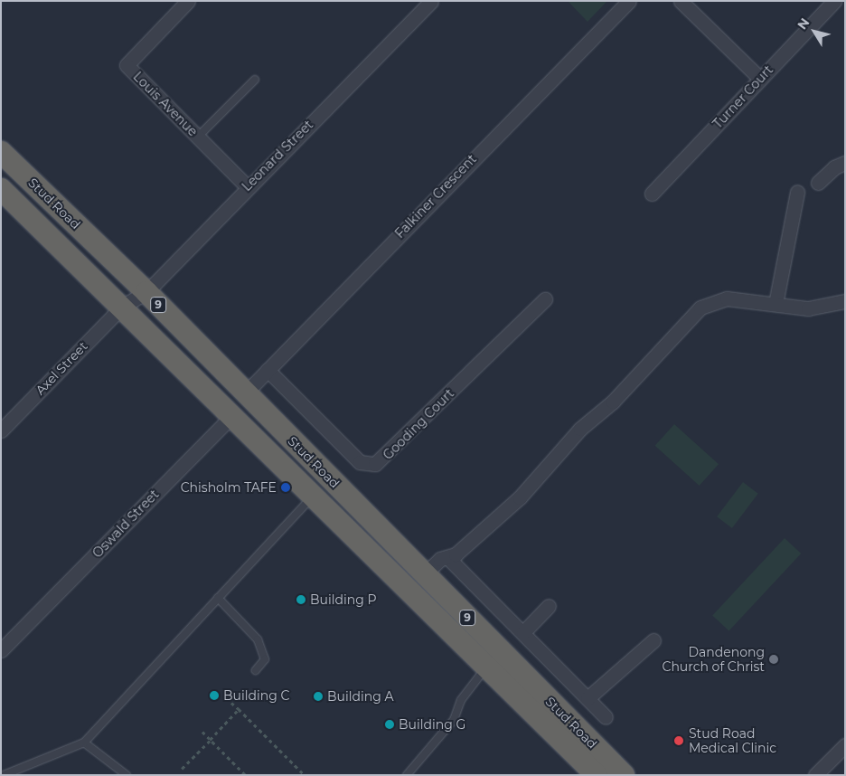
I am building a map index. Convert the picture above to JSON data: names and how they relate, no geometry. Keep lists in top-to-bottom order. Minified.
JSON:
{"streets":{"highway":["Stud Road","9","Oswald Street"],"street":["Turner Court","Louis Avenue","Leonard Street","Falkiner Crescent","Axel Street","Gooding Court"]},"crossings":[["Louis Avenue","Leonard Street"],["Leonard Street","Stud Road"],["Leonard Street","Axel Street"],["Falkiner Crescent","Stud Road"],["Falkiner Crescent","Gooding Court"],["Falkiner Crescent","Oswald Street"],["Stud Road","Axel Street"],["Stud Road","Oswald Street"]],"places":["Chisholm TAFE","Building P","Dandenong Church of Christ","Building C","Building A","Building G","Stud Road Medical Clinic"],"north":"top left"}
